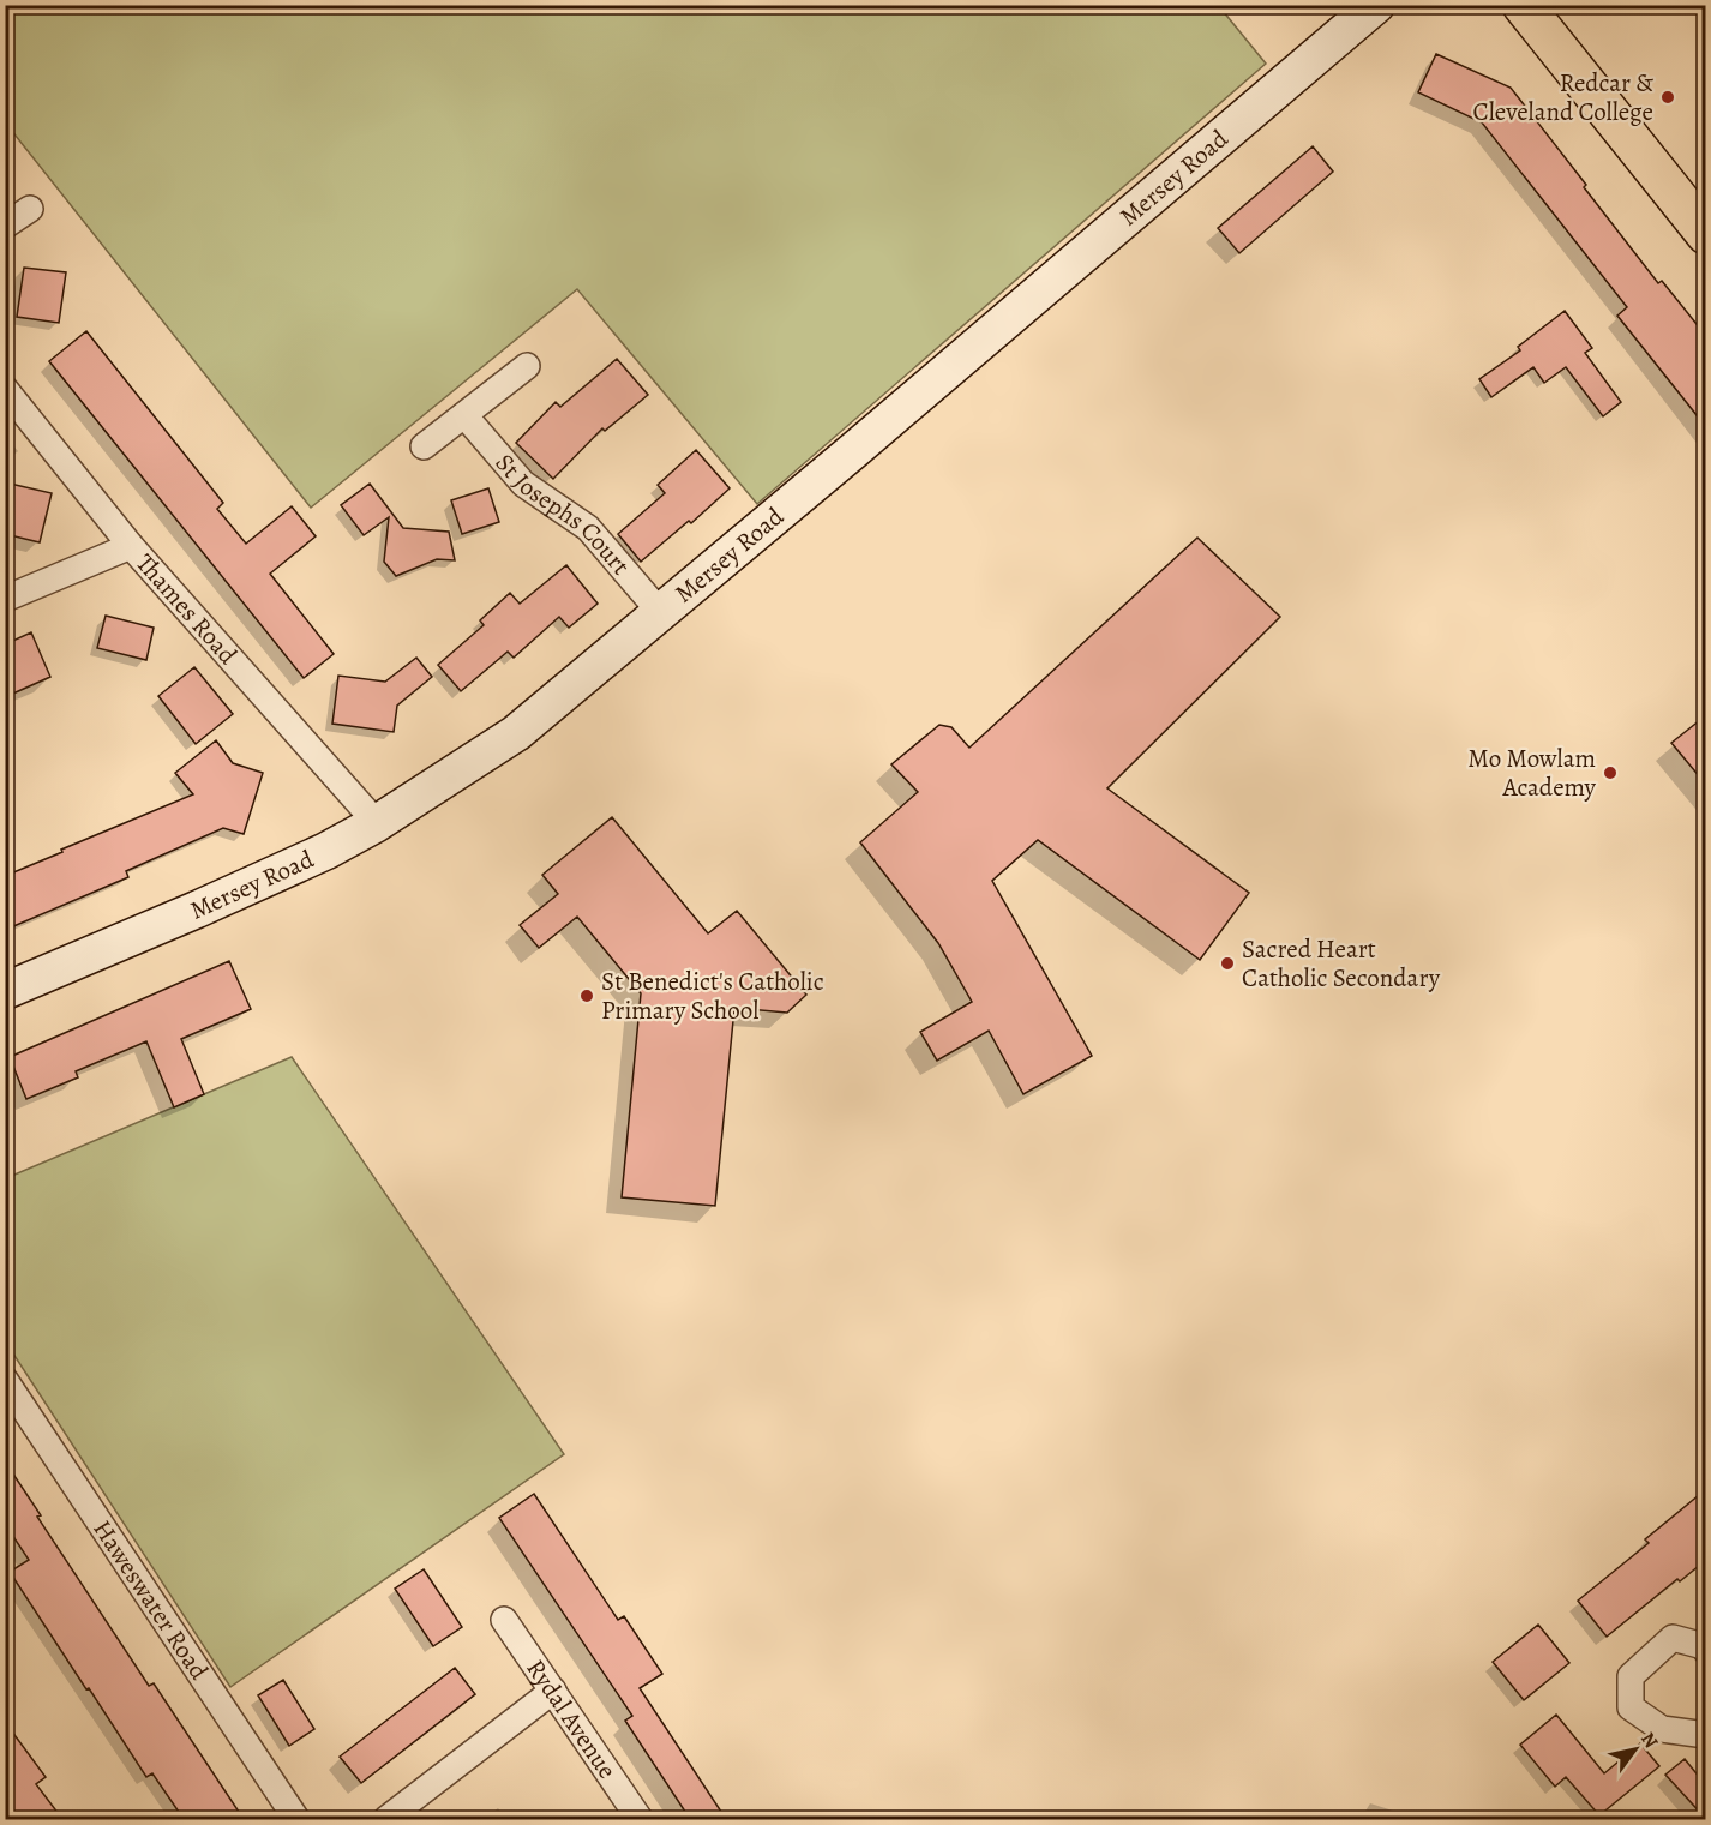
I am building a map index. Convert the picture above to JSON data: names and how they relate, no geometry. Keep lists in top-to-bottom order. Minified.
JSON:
{"streets":{"street":["Mersey Road","St Josephs Court","Thames Road","Haweswater Road","Rydal Avenue"]},"crossings":[["Mersey Road","St Josephs Court"],["Mersey Road","Thames Road"]],"places":["Redcar & Cleveland College","Mo Mowlam Academy","Sacred Heart Catholic Secondary","St Benedict's Catholic Primary School"],"north":"top right"}
